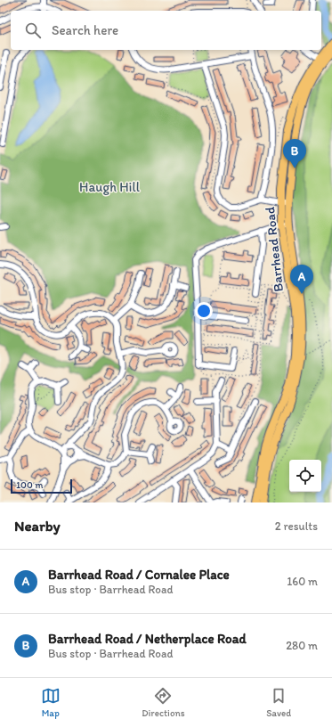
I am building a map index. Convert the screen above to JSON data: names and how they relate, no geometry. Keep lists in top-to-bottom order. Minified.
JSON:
{"streets":{"main road":["Barrhead Road"]},"parks":["Haugh Hill"],"scale_bar":"100 m","page":{"search":"Search here","pins":["B","A"],"scale":"100 m","heading":["Nearby","2 results"],"list":[{"mark":"A","name":"Barrhead Road / Cornalee Place","note":"Bus stop · Barrhead Road","value":"160 m"},{"mark":"B","name":"Barrhead Road / Netherplace Road","note":"Bus stop · Barrhead Road","value":"280 m"}],"nav":["Map","Directions","Saved"]}}
